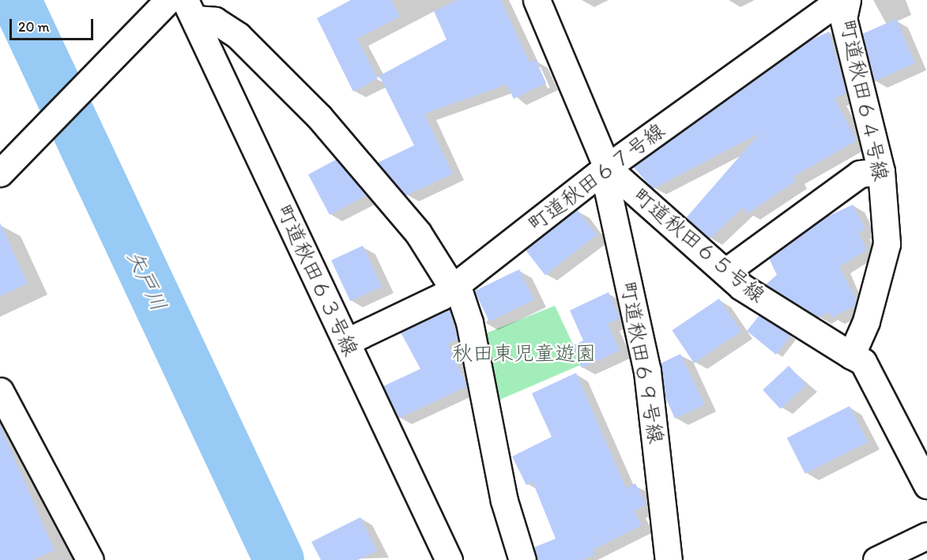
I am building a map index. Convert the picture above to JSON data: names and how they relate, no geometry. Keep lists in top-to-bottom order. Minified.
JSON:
{"streets":{"street":["町道秋田６４号線","町道秋田６７号線","町道秋田６５号線","町道秋田６３号線","町道秋田６９号線"]},"crossings":[["町道秋田６４号線","町道秋田６５号線"],["町道秋田６７号線","町道秋田６５号線"],["町道秋田６７号線","町道秋田６３号線"],["町道秋田６７号線","町道秋田６９号線"],["町道秋田６５号線","町道秋田６９号線"]],"water":["矢戸川"],"parks":["秋田東児童遊園"],"scale_bar":"20 m"}
